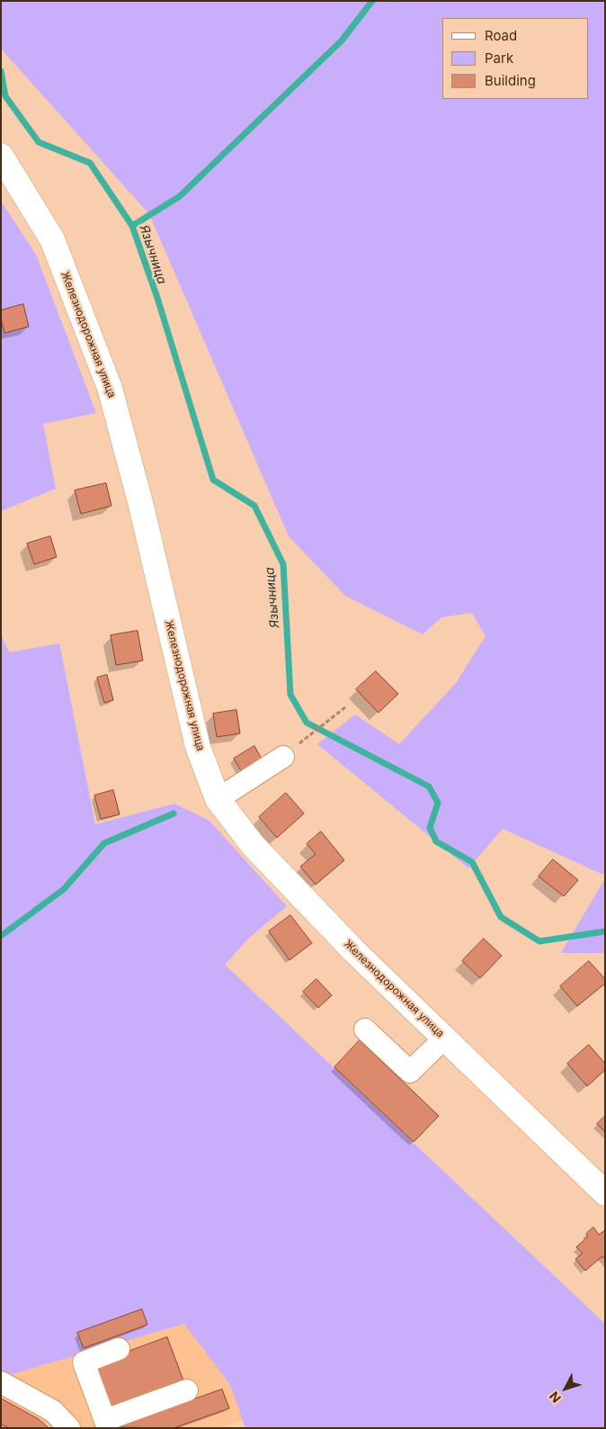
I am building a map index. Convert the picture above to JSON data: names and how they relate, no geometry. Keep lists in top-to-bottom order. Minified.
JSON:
{"streets":{"highway":["Железнодорожная улица"]},"water":["Язычница"],"legend":["Road","Park","Building"],"north":"bottom left"}
